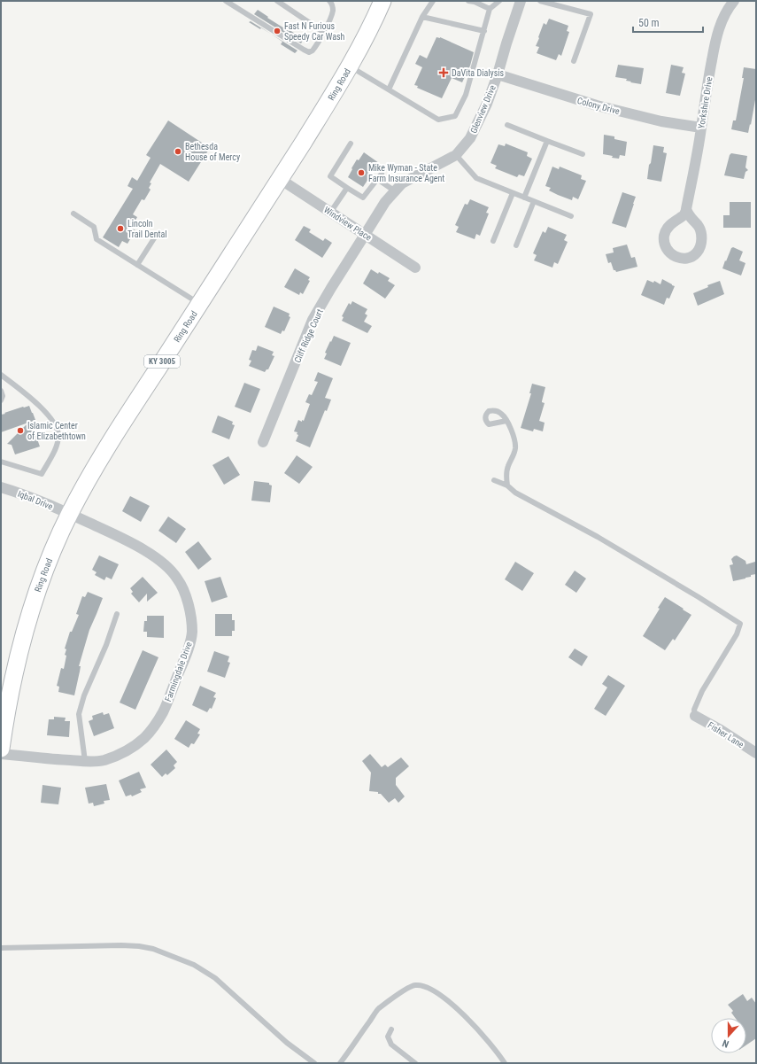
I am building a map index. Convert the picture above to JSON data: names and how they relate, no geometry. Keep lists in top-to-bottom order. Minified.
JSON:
{"streets":{"main road":["Ring Road","KY 3005"],"street":["Yorkshire Drive","Colony Drive","Glenview Drive","Windview Place","Cliff Ridge Court","Iqbal Drive","Farmingdale Drive","Fisher Lane"]},"crossings":[["Ring Road","Windview Place"],["Ring Road","Iqbal Drive"],["Ring Road","Farmingdale Drive"],["Yorkshire Drive","Colony Drive"],["Colony Drive","Glenview Drive"],["Glenview Drive","Windview Place"],["Glenview Drive","Cliff Ridge Court"],["Windview Place","Cliff Ridge Court"],["Iqbal Drive","Farmingdale Drive"]],"places":{"other":["Fast N Furious Speedy Car Wash","Bethesda House of Mercy","Mike Wyman - State Farm Insurance Agent","Lincoln Trail Dental","Islamic Center of Elizabethtown"],"health":["DaVita Dialysis"]},"scale_bar":"50 m","north":"bottom"}
